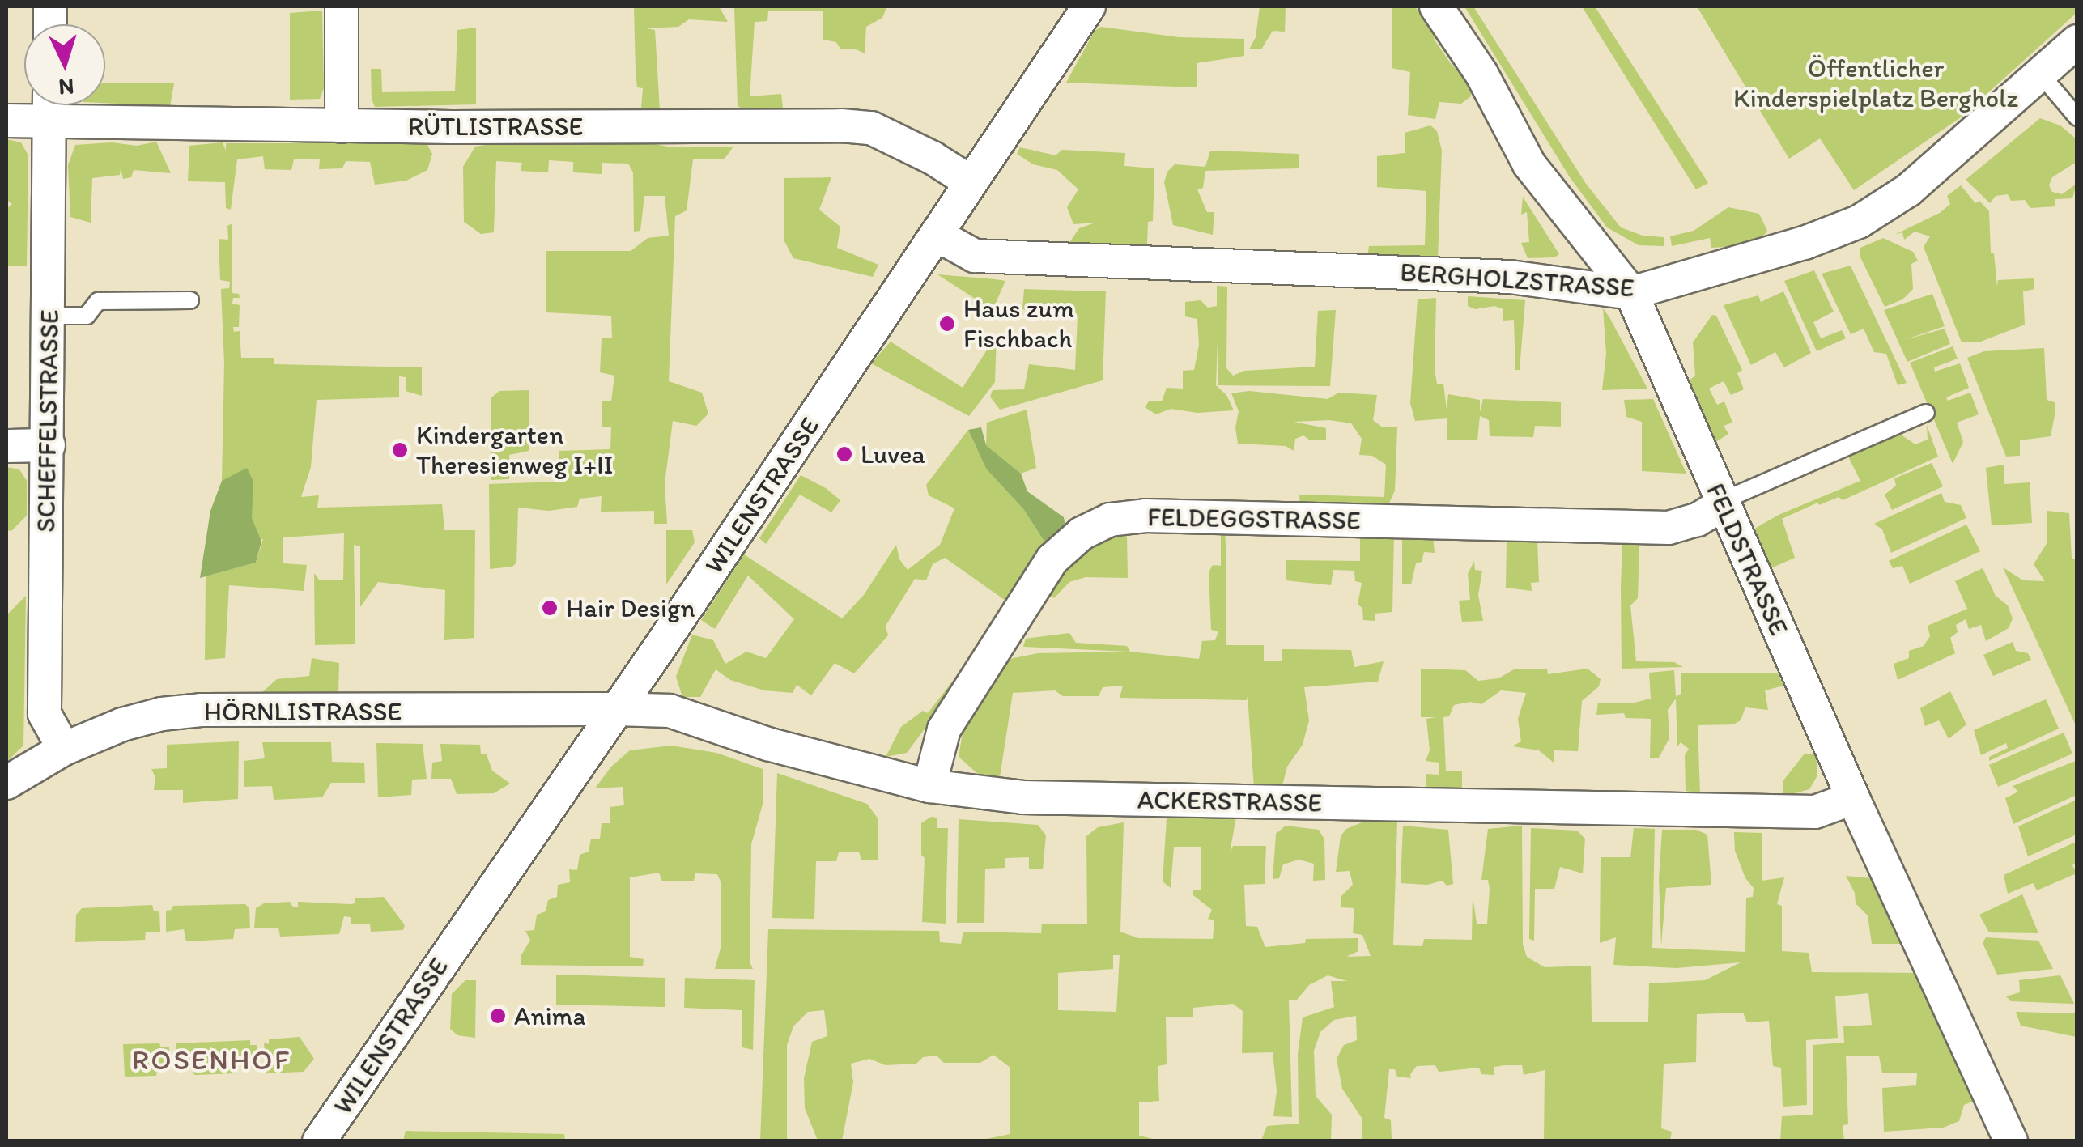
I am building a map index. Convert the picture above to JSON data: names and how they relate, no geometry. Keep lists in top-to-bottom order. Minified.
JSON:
{"streets":{"street":["RÜTLISTRASSE","BERGHOLZSTRASSE","SCHEFFELSTRASSE","WILENSTRASSE","FELDEGGSTRASSE","FELDSTRASSE","HÖRNLISTRASSE","ACKERSTRASSE"]},"crossings":[["RÜTLISTRASSE","SCHEFFELSTRASSE"],["RÜTLISTRASSE","WILENSTRASSE"],["BERGHOLZSTRASSE","WILENSTRASSE"],["BERGHOLZSTRASSE","FELDSTRASSE"],["SCHEFFELSTRASSE","HÖRNLISTRASSE"],["WILENSTRASSE","HÖRNLISTRASSE"],["WILENSTRASSE","ACKERSTRASSE"],["FELDEGGSTRASSE","FELDSTRASSE"],["FELDEGGSTRASSE","ACKERSTRASSE"],["FELDSTRASSE","ACKERSTRASSE"],["HÖRNLISTRASSE","ACKERSTRASSE"]],"districts":["ROSENHOF"],"parks":["Öffentlicher Kinderspielplatz Bergholz"],"places":["Haus zum Fischbach","Kindergarten Theresienweg I+II","Luvea","Hair Design","Anima"],"north":"bottom"}
